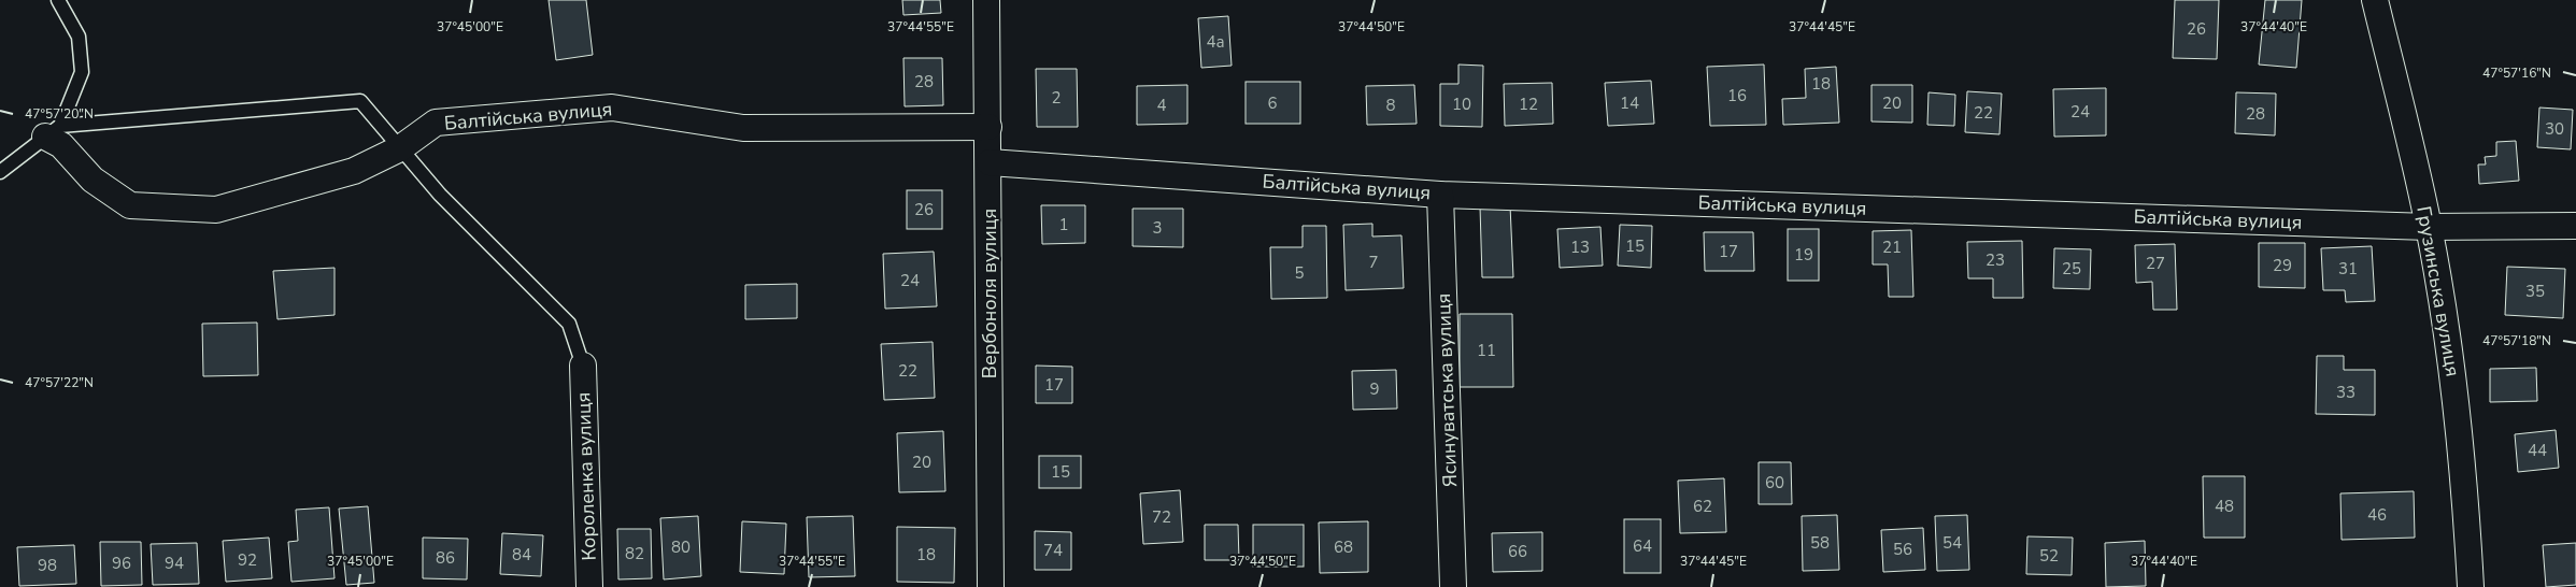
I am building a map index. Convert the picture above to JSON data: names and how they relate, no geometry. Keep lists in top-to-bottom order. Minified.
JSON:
{"streets":{"street":["Балтійська вулиця","Грузинська вулиця","Вербоноля вулиця","Ясинуватська вулиця","Короленка вулиця"]},"crossings":[["Балтійська вулиця","Грузинська вулиця"],["Балтійська вулиця","Вербоноля вулиця"],["Балтійська вулиця","Ясинуватська вулиця"]],"house_numbers":["26","4а","28","18","16","2","6","14","20","10","12","4","8","24","22","28","30","26","1","3","15","13","21","17","19","23","7","27","29","25","31","5","24","35","11","22","17","9","33","44","20","15","60","62","48","46","72","58","54","64","80","68","56","74","66","82","84","18","52","86","92","96","94","98"],"coordinates":["37°45'00\"E","37°44'55\"E","37°44'50\"E","37°44'45\"E","37°44'40\"E","47°57'16\"N","47°57'20\"N","47°57'18\"N","47°57'22\"N"]}
